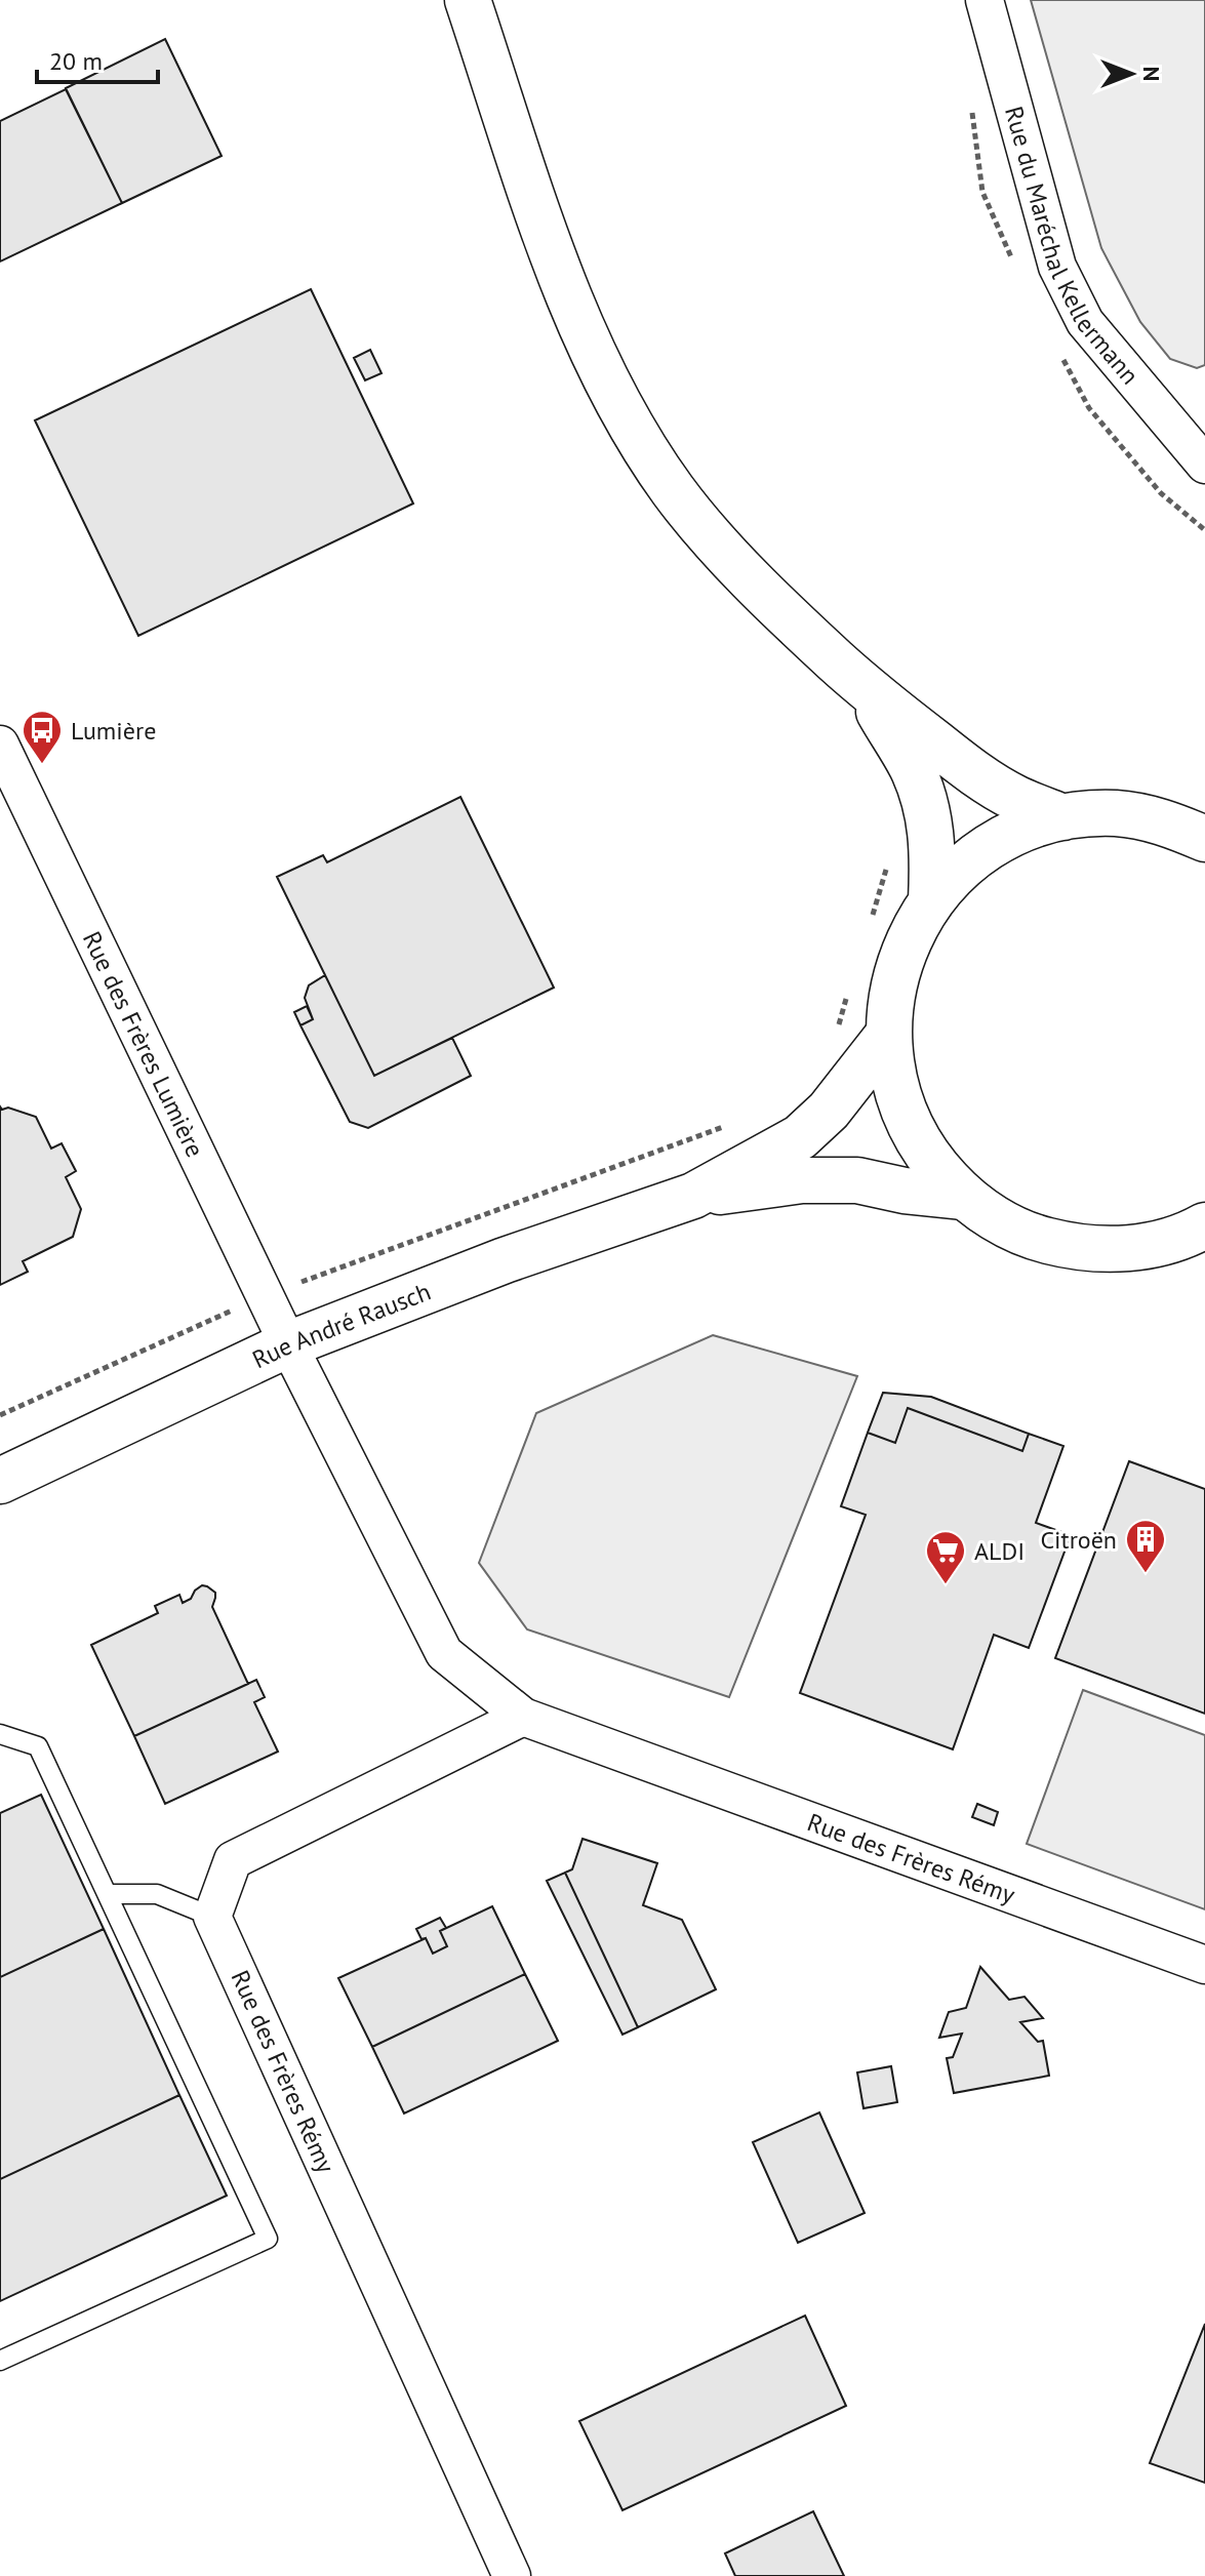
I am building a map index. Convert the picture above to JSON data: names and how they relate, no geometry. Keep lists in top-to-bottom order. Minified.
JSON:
{"streets":{"main road":["Rue André Rausch"],"street":["Rue du Maréchal Kellermann","Rue des Frères Lumière","Rue des Frères Rémy"]},"crossings":[["Rue des Frères Lumière","Rue André Rausch"],["Rue des Frères Lumière","Rue des Frères Rémy"],["Rue André Rausch","Rue des Frères Rémy"]],"places":{"bus stop":["Lumière"],"building":["Citroën"],"supermarket":["ALDI"]},"scale_bar":"20 m","north":"right"}
